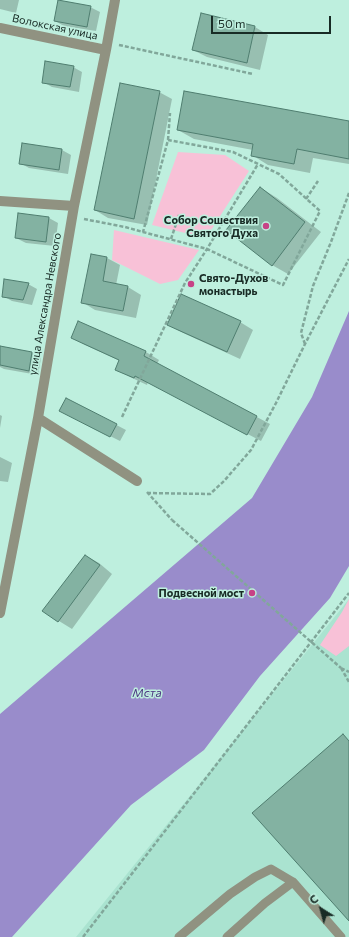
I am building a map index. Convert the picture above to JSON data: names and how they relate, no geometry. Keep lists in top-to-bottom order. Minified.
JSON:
{"streets":{"street":["Волокская улица","улица Александра Невского"]},"crossings":[["Волокская улица","улица Александра Невского"]],"water":["Мста"],"places":["Собор Сошествия Святого Духа","Свято-Духов монастырь","Подвесной мост"],"scale_bar":"50 m","north":"top left"}
